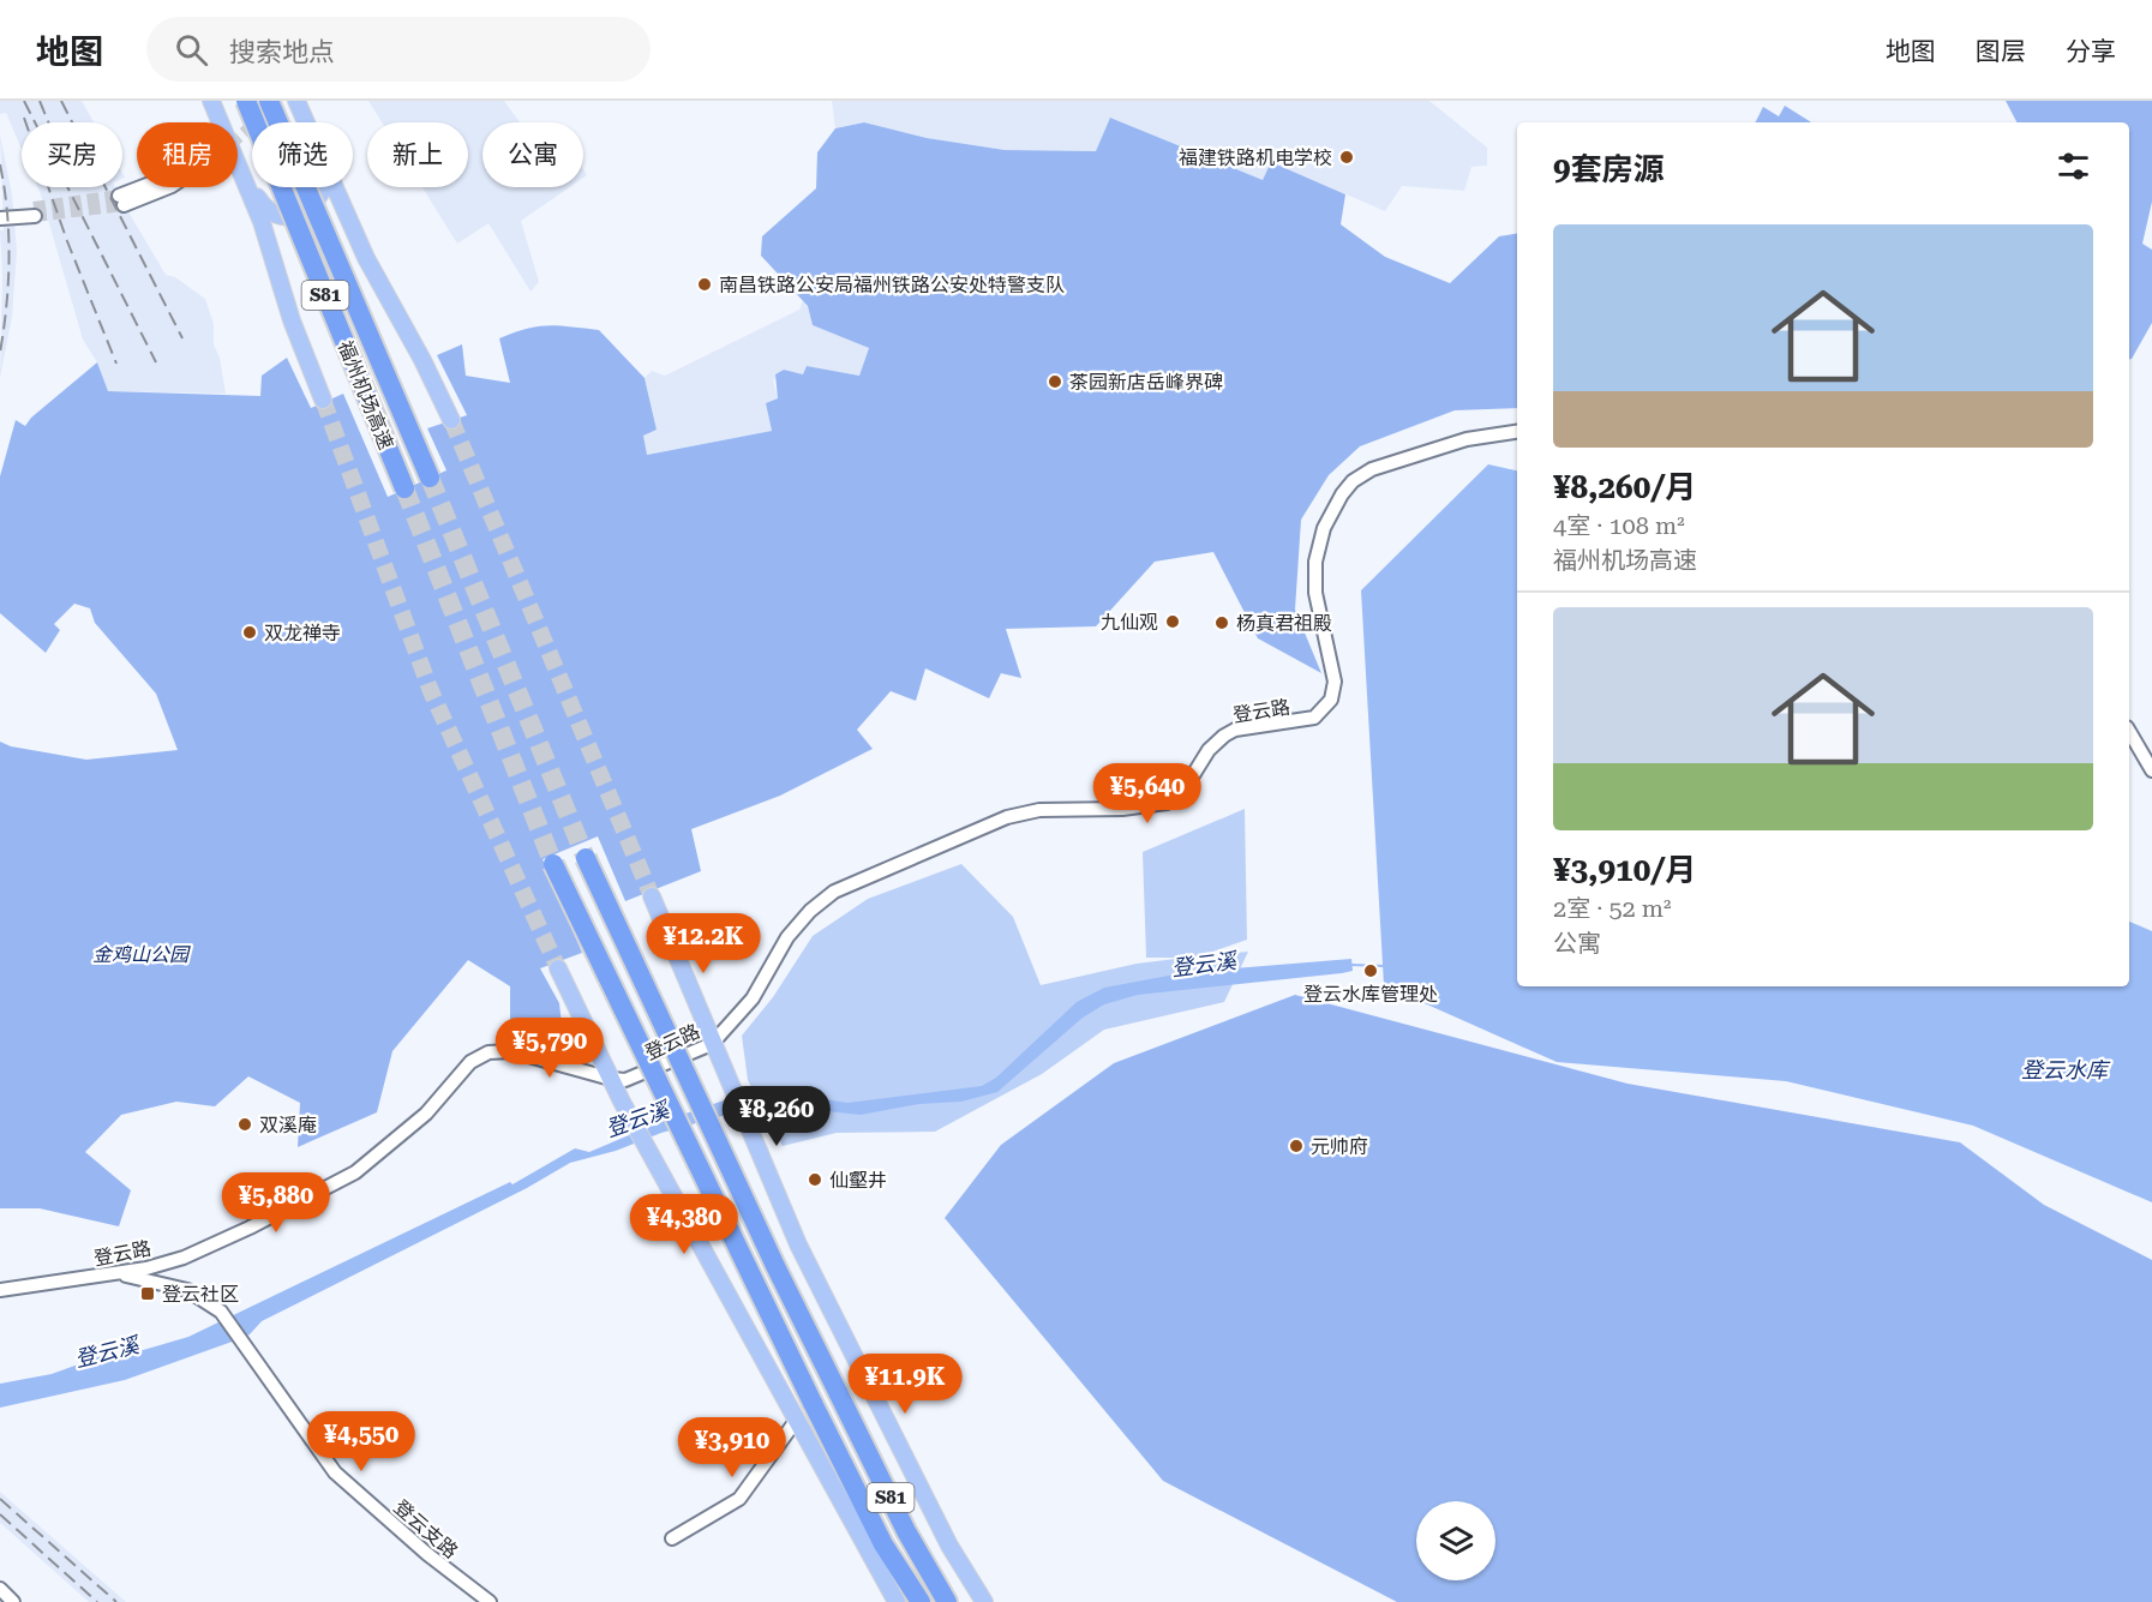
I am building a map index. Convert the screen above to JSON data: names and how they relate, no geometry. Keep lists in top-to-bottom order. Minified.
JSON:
{"streets":{"highway":["S81","福州机场高速"],"street":["登云路","登云支路"]},"crossings":[["登云路","登云支路"]],"water":["登云溪","登云水库"],"parks":["金鸡山公园"],"places":{"other":["福建铁路机电学校","南昌铁路公安局福州铁路公安处特警支队","茶园新店岳峰界碑","九仙观","杨真君祖殿","双龙禅寺","登云水库管理处","双溪庵","元帅府","仙壑井"],"transit":["登云社区"]},"page":{"header":"地图","search":"搜索地点","nav":["地图","图层","分享"],"chip":["买房","租房","筛选","新上","公寓"],"heading":"9套房源","list":[{"name":"¥8,260/月","note":"4室 · 108 m² · 福州机场高速"},{"name":"¥3,910/月","note":"2室 · 52 m² · 公寓"}],"price":["¥5,640","¥12.2K","¥5,790","¥8,260","¥5,880","¥4,380","¥11.9K","¥4,550","¥3,910"]}}
